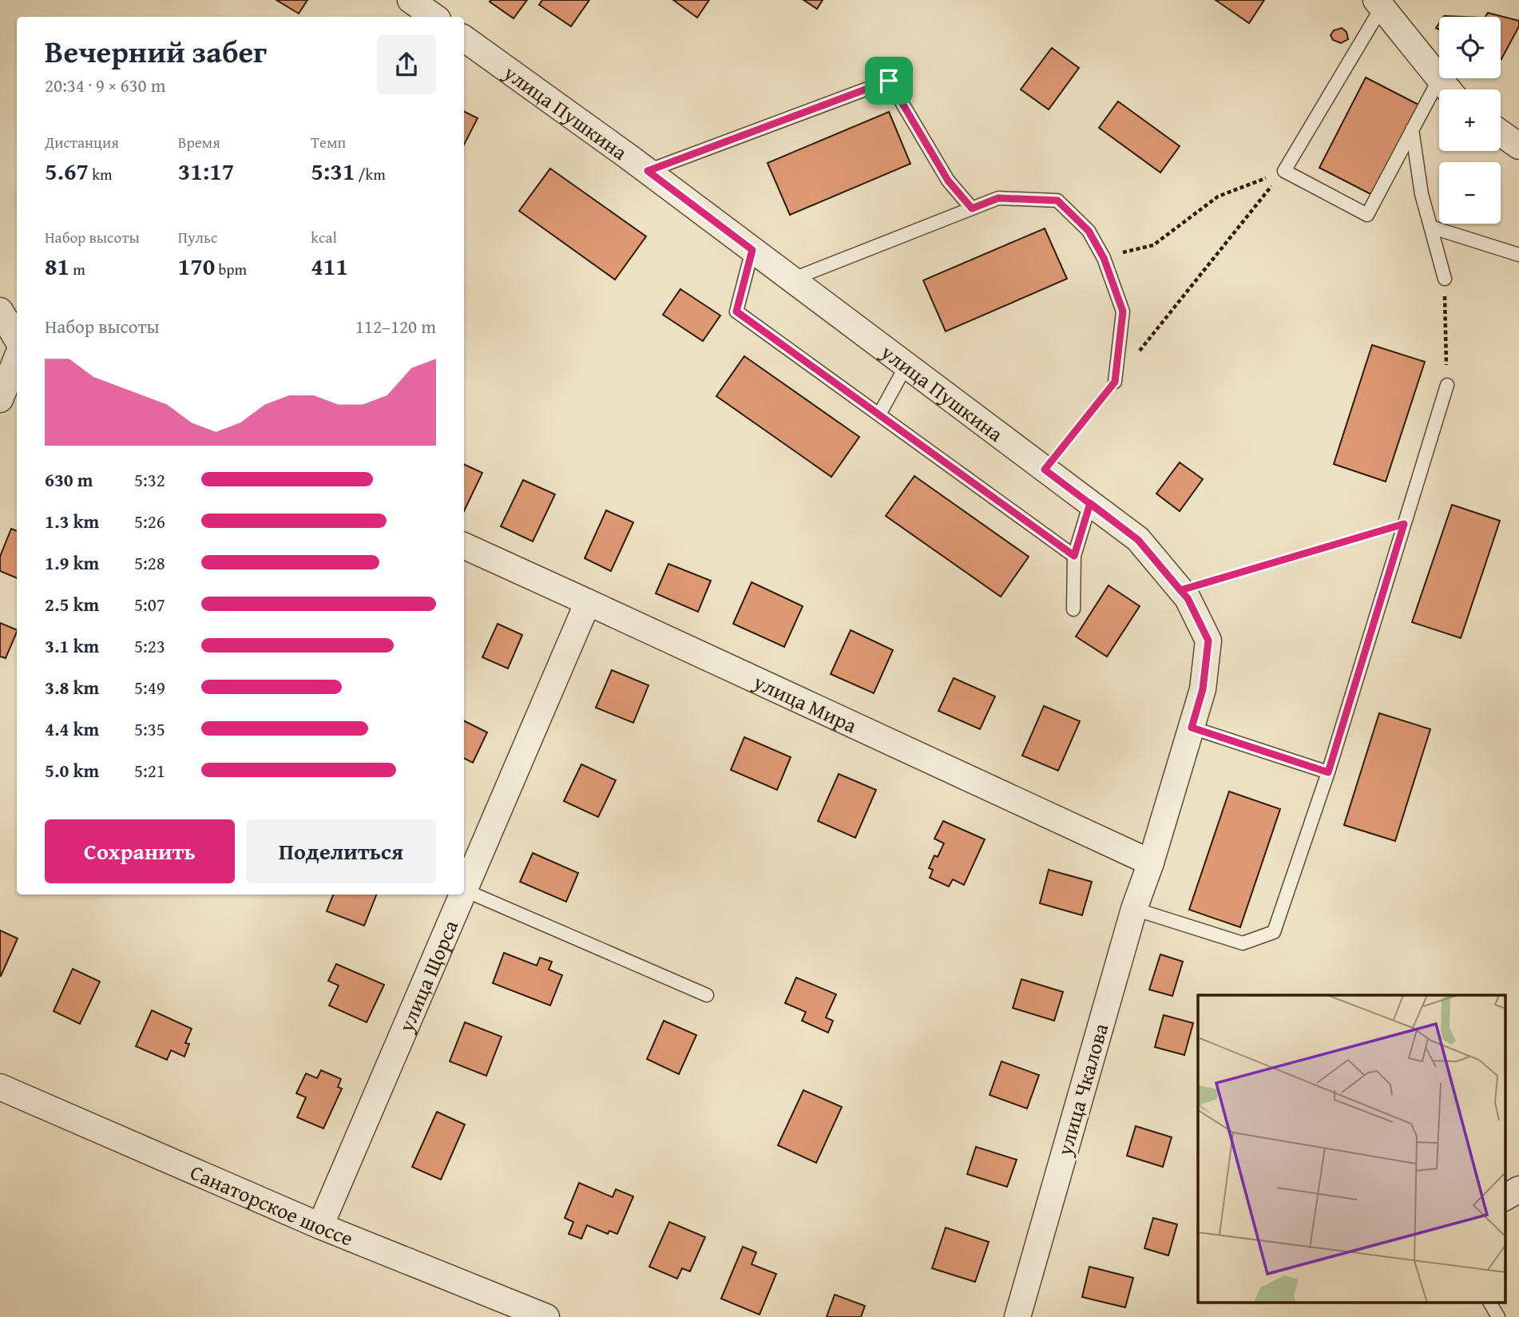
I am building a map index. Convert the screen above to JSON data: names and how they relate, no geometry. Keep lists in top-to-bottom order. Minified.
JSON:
{"streets":{"street":["улица Пушкина","улица Мира","улица Щорса","улица Чкалова","Санаторское шоссе"]},"crossings":[["улица Пушкина","улица Мира"],["улица Пушкина","улица Чкалова"],["улица Мира","улица Щорса"],["улица Мира","улица Чкалова"],["улица Щорса","Санаторское шоссе"]],"page":{"map_buttons":["+","−"],"heading":["Вечерний забег","20:34 · 9 × 630 m"],"stats":[["Дистанция","5.67 km"],["Время","31:17"],["Темп","5:31 /km"],["Набор высоты","81 m"],["Пульс","170 bpm"],["kcal","411"]],"chart":["Набор высоты","112–120 m"],"list":[{"name":"630 m","note":"5:32"},{"name":"1.3 km","note":"5:26"},{"name":"1.9 km","note":"5:28"},{"name":"2.5 km","note":"5:07"},{"name":"3.1 km","note":"5:23"},{"name":"3.8 km","note":"5:49"},{"name":"4.4 km","note":"5:35"},{"name":"5.0 km","note":"5:21"}],"buttons":["Сохранить","Поделиться"]}}
